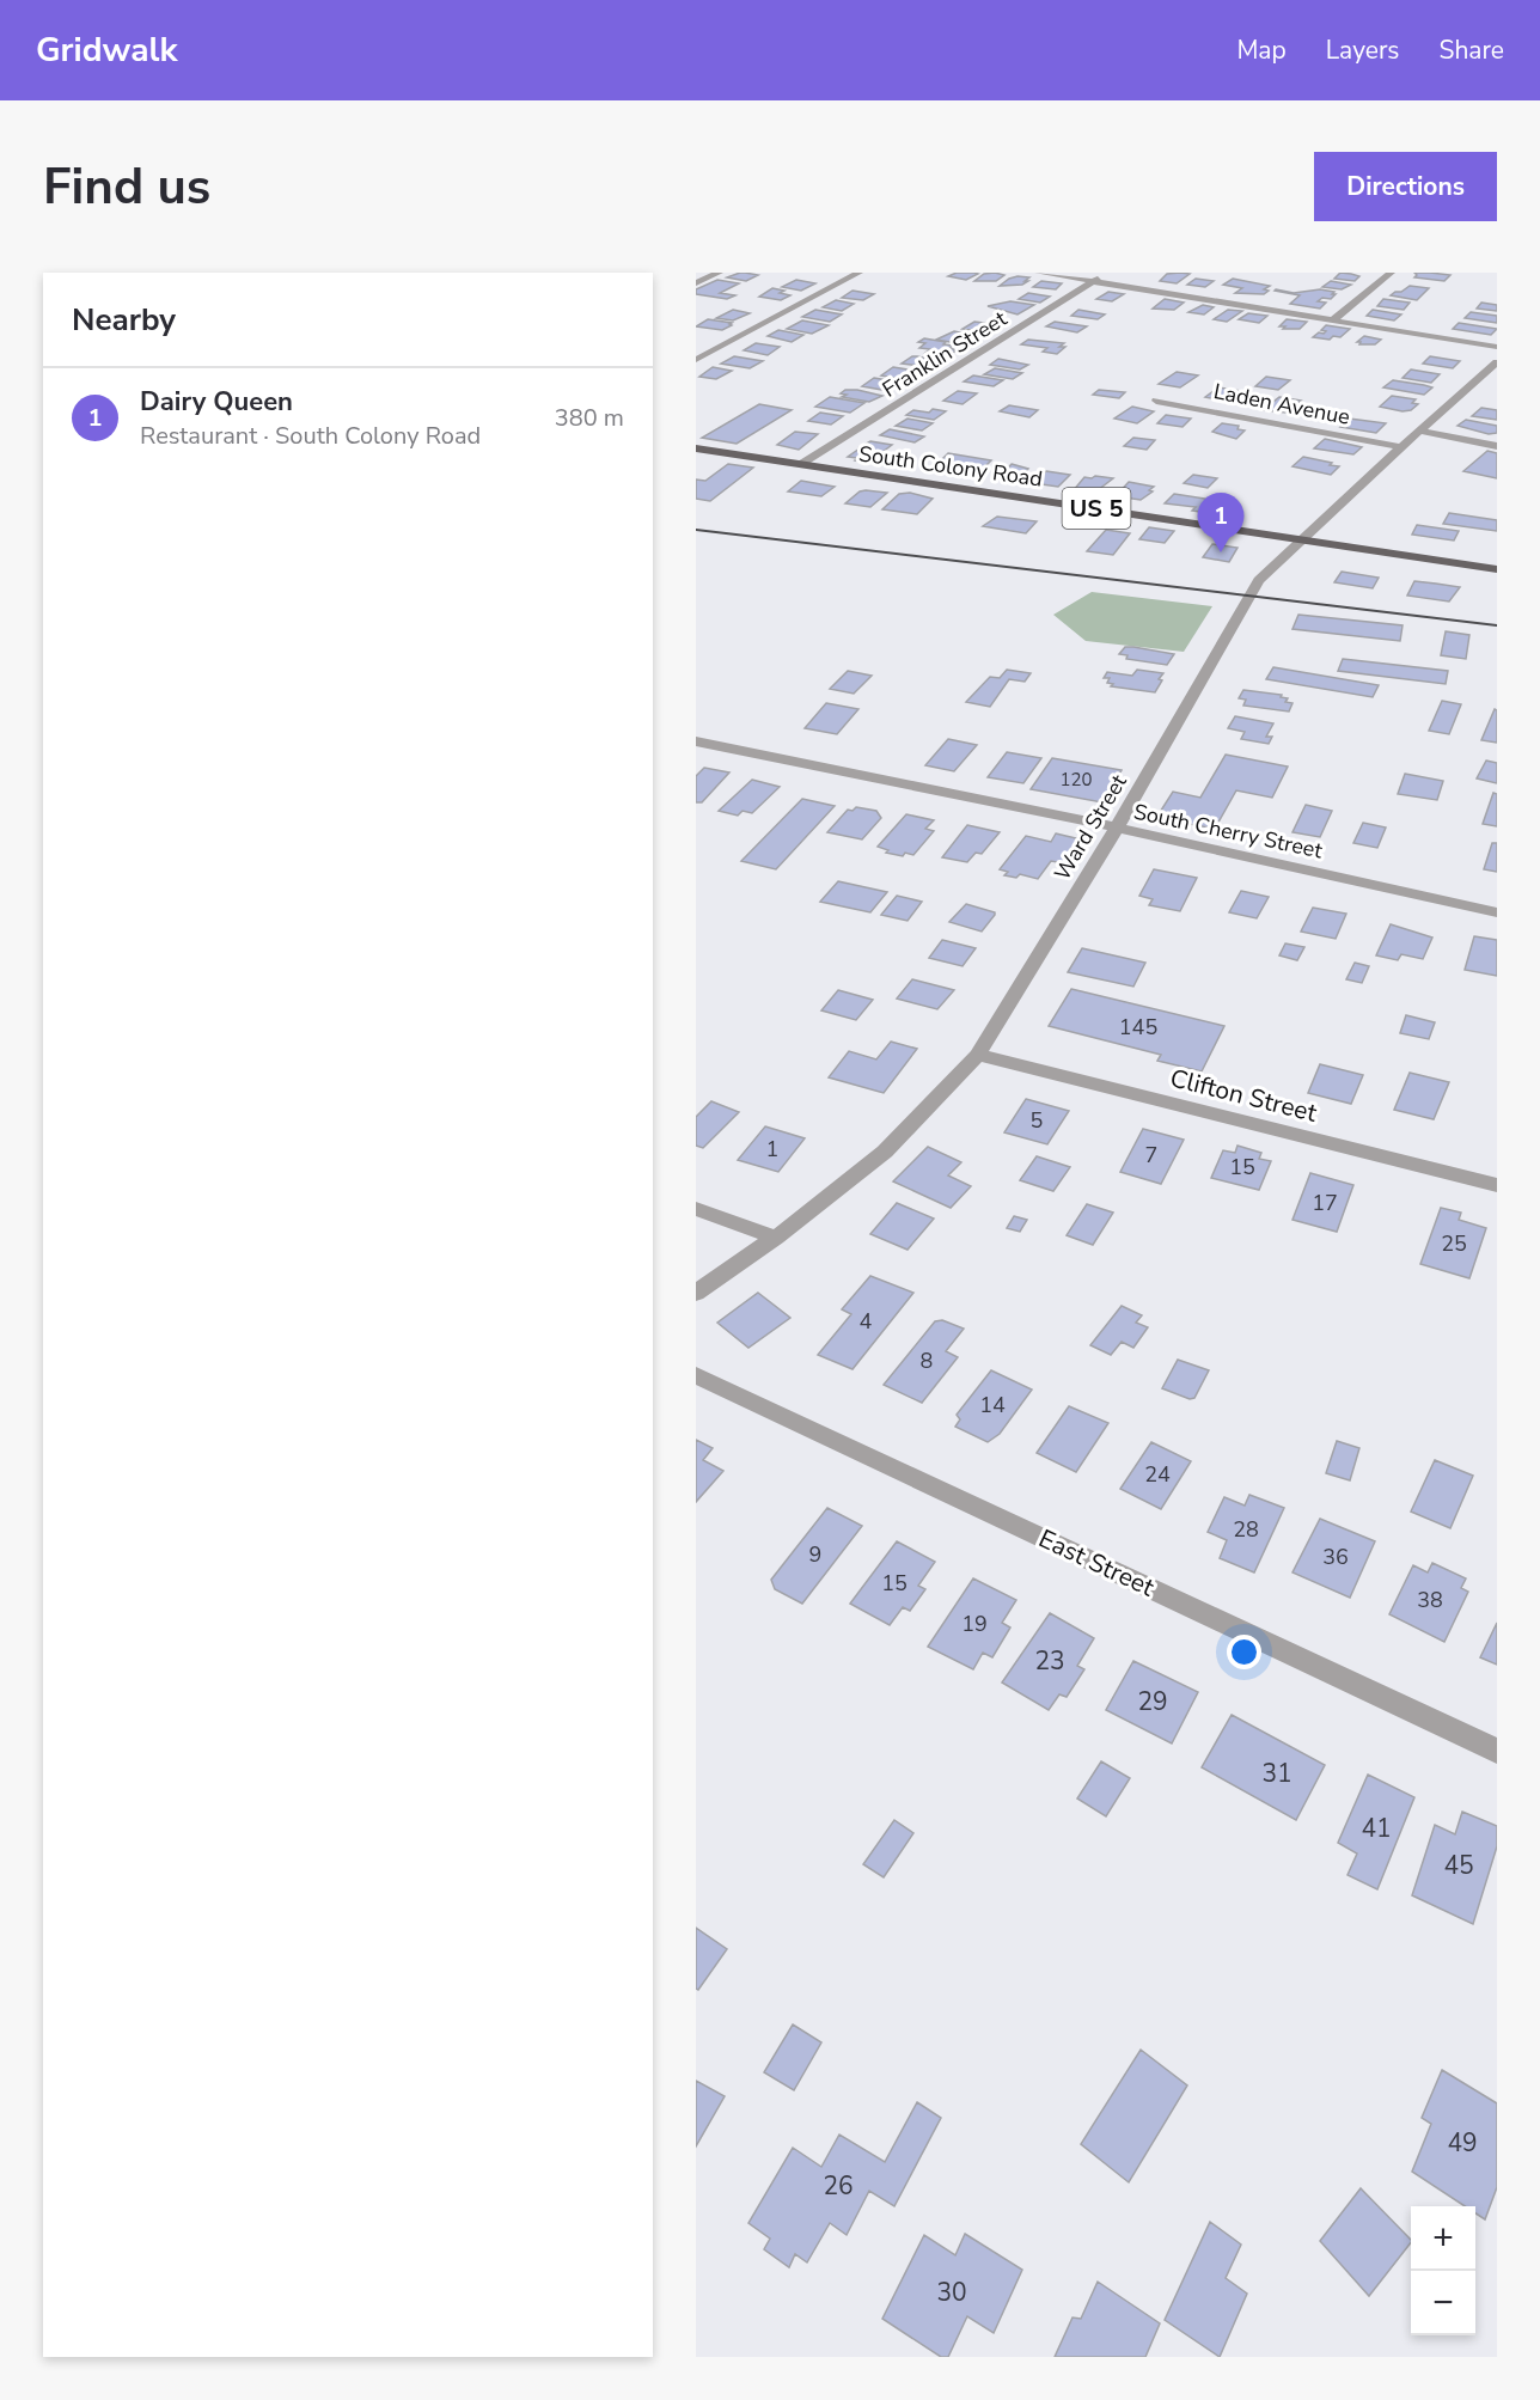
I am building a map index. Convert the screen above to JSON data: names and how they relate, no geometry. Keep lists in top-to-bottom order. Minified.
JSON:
{"streets":{"main road":["South Colony Road","US 5"],"street":["Franklin Street","Laden Avenue","Ward Street","South Cherry Street","Clifton Street","East Street"]},"crossings":[["Franklin Street","South Colony Road"],["Laden Avenue","Ward Street"],["South Colony Road","Ward Street"],["Ward Street","South Cherry Street"],["Ward Street","Clifton Street"]],"house_numbers":["120","145","5","1","7","15","17","25","4","8","14","24","28","9","36","15","38","19","23","29","31","41","45","49","26","30"],"page":{"header":"Gridwalk","nav":["Map","Layers","Share"],"buttons":"Directions","title":"Find us","heading":"Nearby","list":[{"mark":"1","name":"Dairy Queen","note":"Restaurant · South Colony Road","value":"380 m"}],"pins":"1","map_buttons":["+","−"]}}
